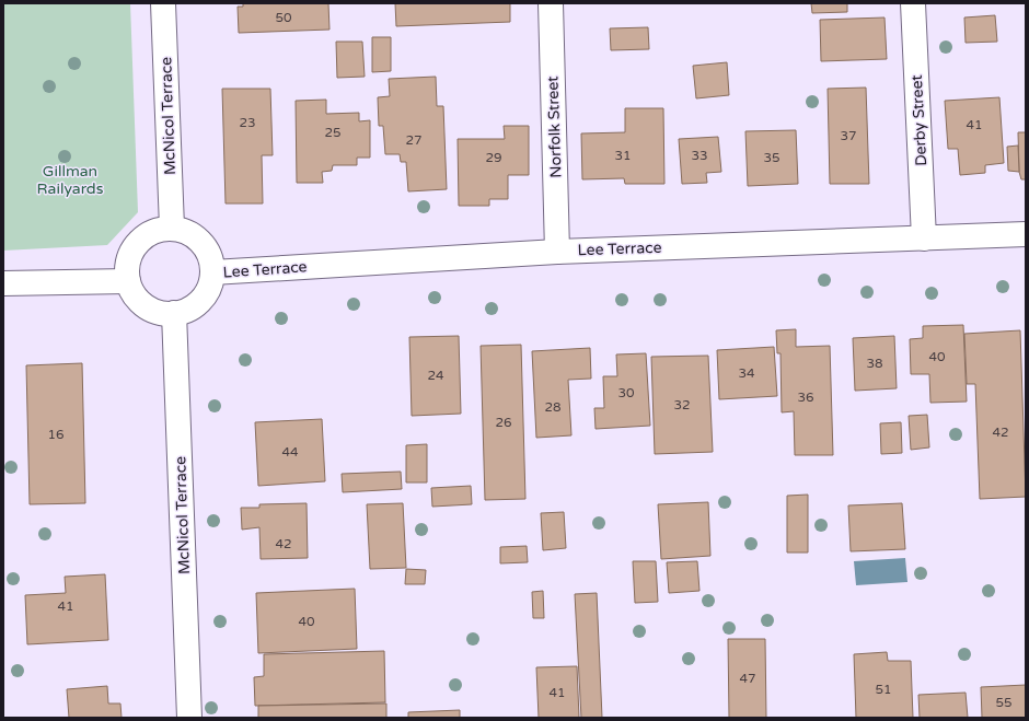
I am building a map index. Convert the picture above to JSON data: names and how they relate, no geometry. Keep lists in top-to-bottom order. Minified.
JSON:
{"streets":{"street":["McNicol Terrace","Derby Street","Norfolk Street","Lee Terrace"]},"crossings":[["McNicol Terrace","Lee Terrace"],["Derby Street","Lee Terrace"],["Norfolk Street","Lee Terrace"]],"parks":["Gillman Railyards"],"house_numbers":["50","23","41","25","37","27","31","33","29","35","40","38","34","24","30","36","32","28","26","42","16","44","42","41","40","47","51","41","55"]}
